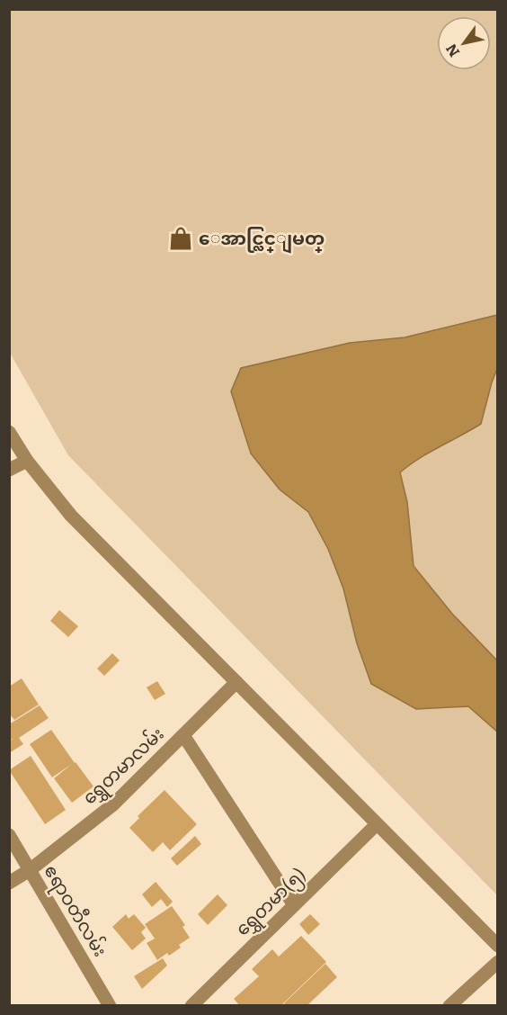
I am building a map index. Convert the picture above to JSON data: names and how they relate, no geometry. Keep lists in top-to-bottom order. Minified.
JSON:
{"streets":{"street":["ရွှေတမာလမ်း","ရွှေတမာ(၅)","ဧရာဝတီလမ်း"]},"crossings":[["ရွှေတမာလမ်း","ဧရာဝတီလမ်း"]],"places":{"shop":["ေအာင္လြင္ျမတ္"]},"north":"bottom left"}
